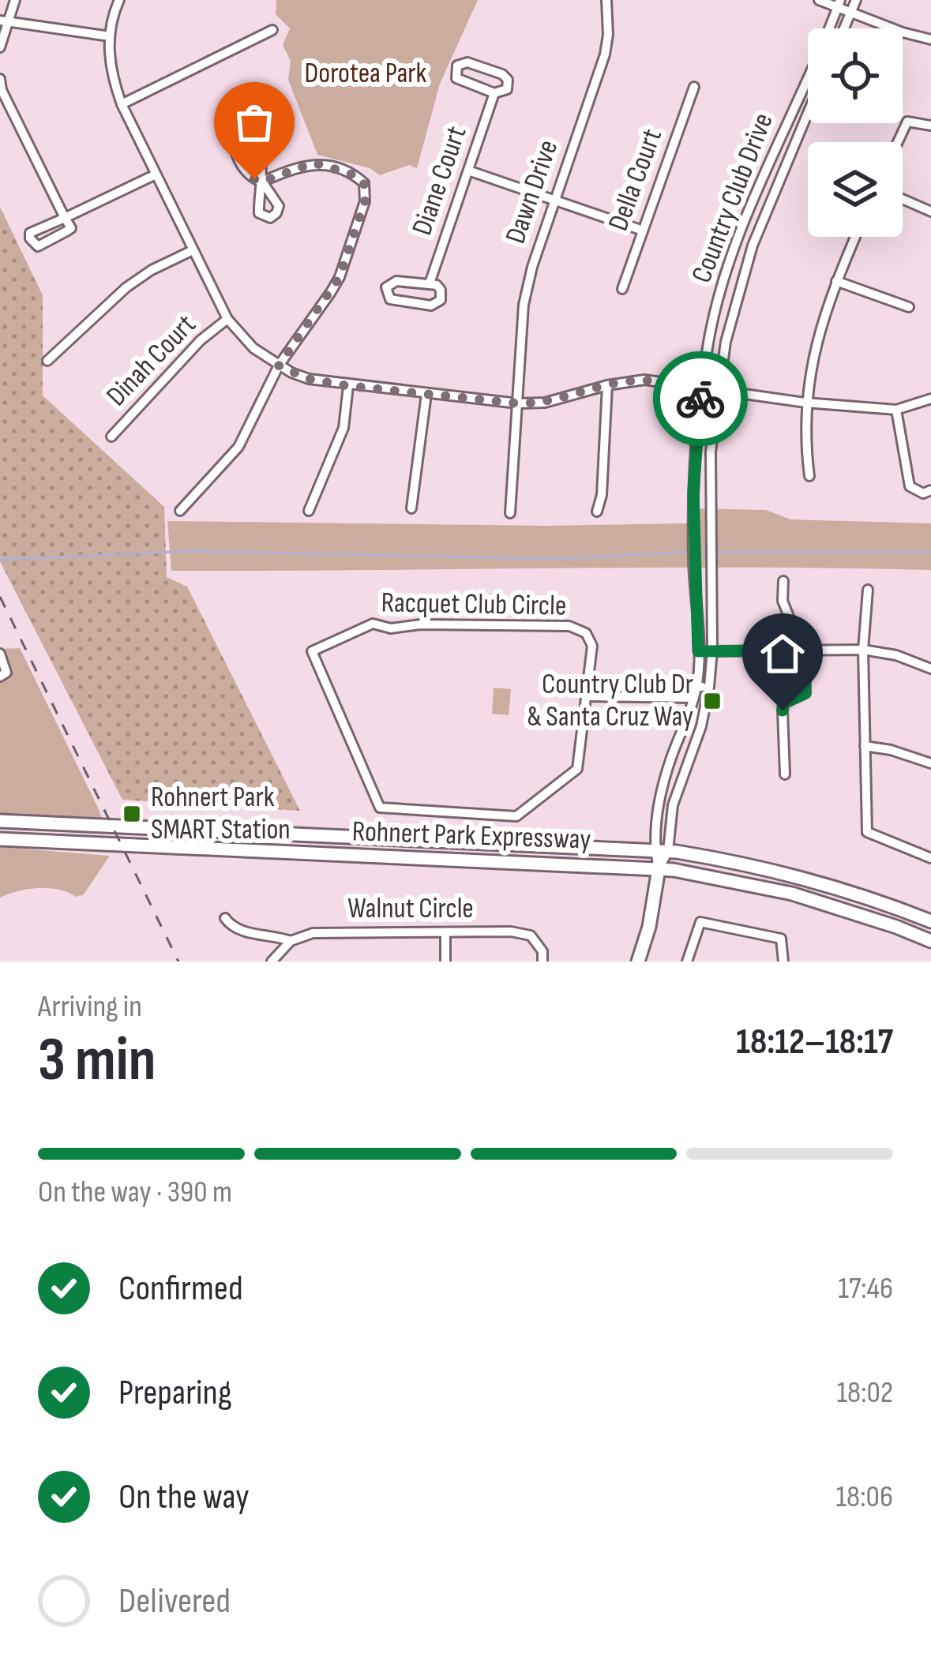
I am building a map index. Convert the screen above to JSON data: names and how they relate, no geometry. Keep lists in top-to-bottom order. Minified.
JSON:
{"streets":{"main road":["Country Club Drive","Rohnert Park Expressway"],"street":["Della Court","Diane Court","Dawn Drive","Dinah Court","Racquet Club Circle","Walnut Circle"]},"crossings":[["Country Club Drive","Rohnert Park Expressway"]],"parks":["Dorotea Park"],"places":{"transit":["Country Club Dr & Santa Cruz Way","Rohnert Park SMART Station"]},"page":{"heading":["3 min","Arriving in","18:12–18:17"],"bar":"On the way · 390 m","list":[["Confirmed","17:46"],["Preparing","18:02"],["On the way","18:06"],"Delivered"]}}
